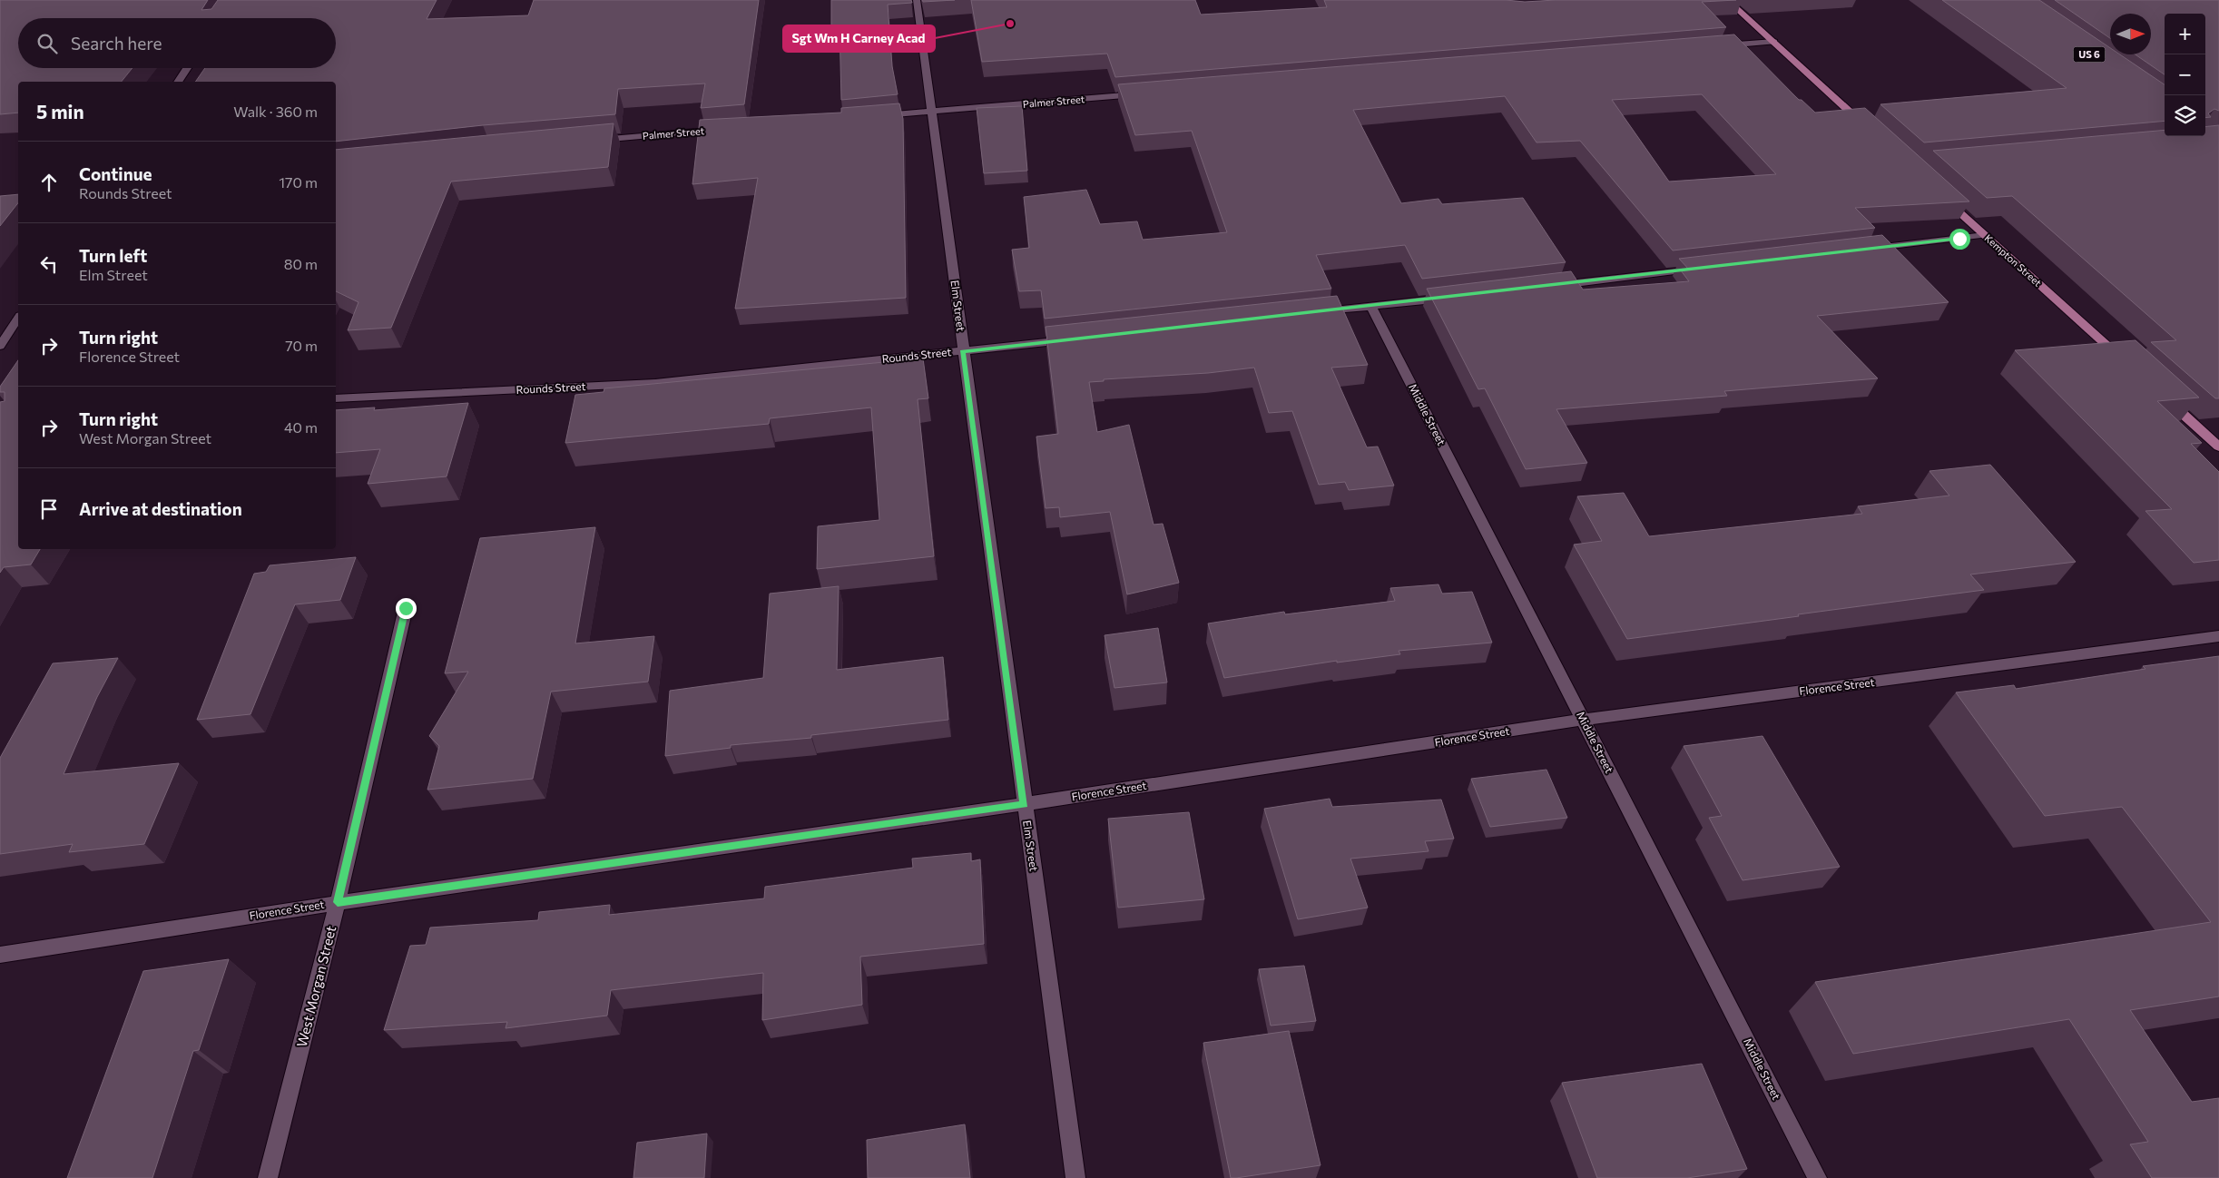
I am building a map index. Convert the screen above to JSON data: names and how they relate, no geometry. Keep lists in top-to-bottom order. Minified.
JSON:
{"streets":{"main road":["Kempton Street"],"street":["Palmer Street","Elm Street","Rounds Street","Middle Street","Florence Street","West Morgan Street"]},"crossings":[["Palmer Street","Elm Street"],["Elm Street","Rounds Street"],["Elm Street","Florence Street"],["Middle Street","Florence Street"],["Florence Street","West Morgan Street"]],"places":["Sgt Wm H Carney Acad"],"north":"right","page":{"map_buttons":["+","−"],"search":"Search here","heading":["5 min","Walk · 360 m"],"list":[["Continue","Rounds Street","170 m"],["Turn left","Elm Street","80 m"],["Turn right","Florence Street","70 m"],["Turn right","West Morgan Street","40 m"],"Arrive at destination"]}}
